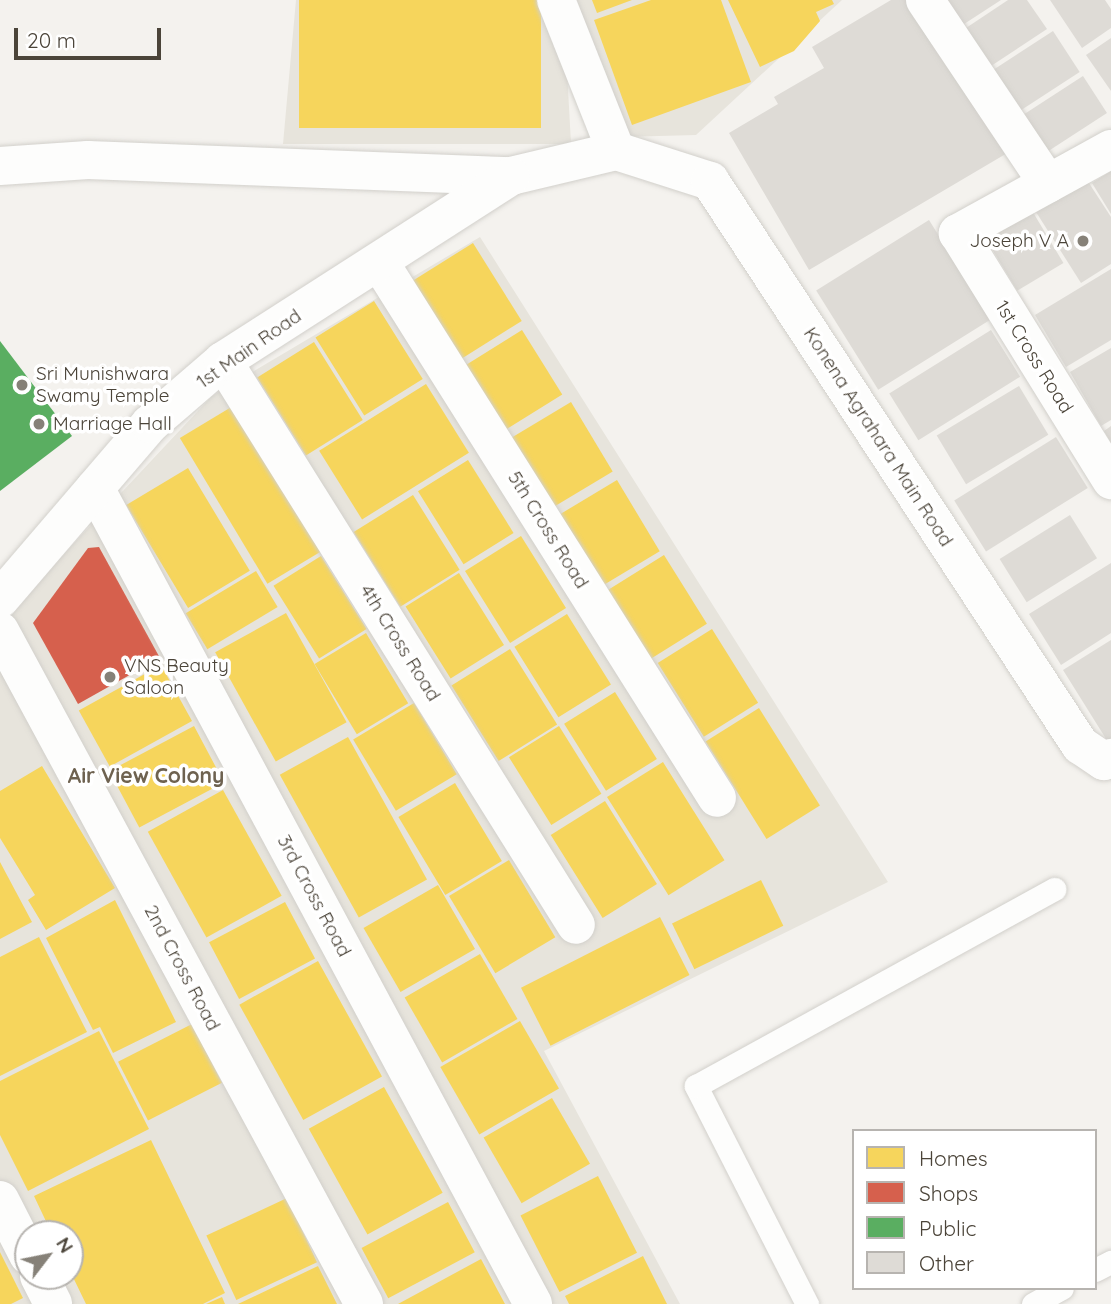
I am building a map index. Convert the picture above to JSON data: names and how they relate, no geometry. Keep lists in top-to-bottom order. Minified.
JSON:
{"streets":{"street":["1st Main Road","1st Cross Road","Konena Agrahara Main Road","5th Cross Road","4th Cross Road","3rd Cross Road","2nd Cross Road"]},"crossings":[["1st Main Road","Konena Agrahara Main Road"],["1st Main Road","5th Cross Road"],["1st Main Road","4th Cross Road"],["1st Main Road","3rd Cross Road"]],"districts":["Air View Colony"],"places":["Joseph V A","Sri Munishwara Swamy Temple","Marriage Hall","VNS Beauty Saloon"],"legend":["Homes","Shops","Public","Other"],"scale_bar":"20 m","north":"top right"}
